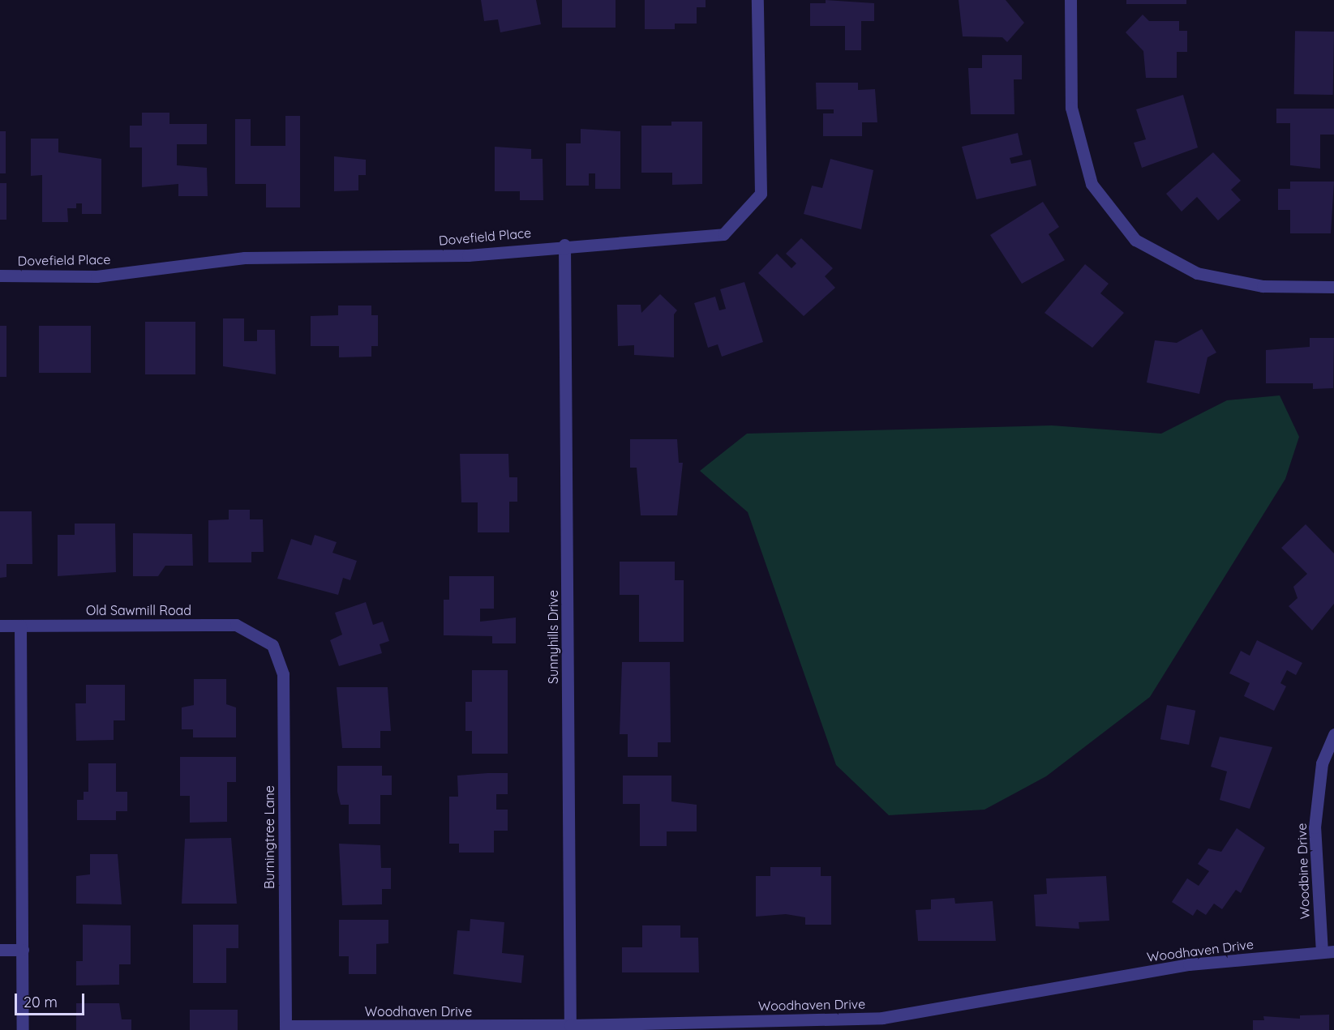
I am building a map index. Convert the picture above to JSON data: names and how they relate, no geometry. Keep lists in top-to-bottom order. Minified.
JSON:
{"streets":{"street":["Dovefield Place","Old Sawmill Road","Sunnyhills Drive","Burningtree Lane","Woodbine Drive","Woodhaven Drive"]},"crossings":[["Dovefield Place","Sunnyhills Drive"],["Old Sawmill Road","Burningtree Lane"],["Sunnyhills Drive","Woodhaven Drive"],["Burningtree Lane","Woodhaven Drive"],["Woodbine Drive","Woodhaven Drive"]],"scale_bar":"20 m"}
